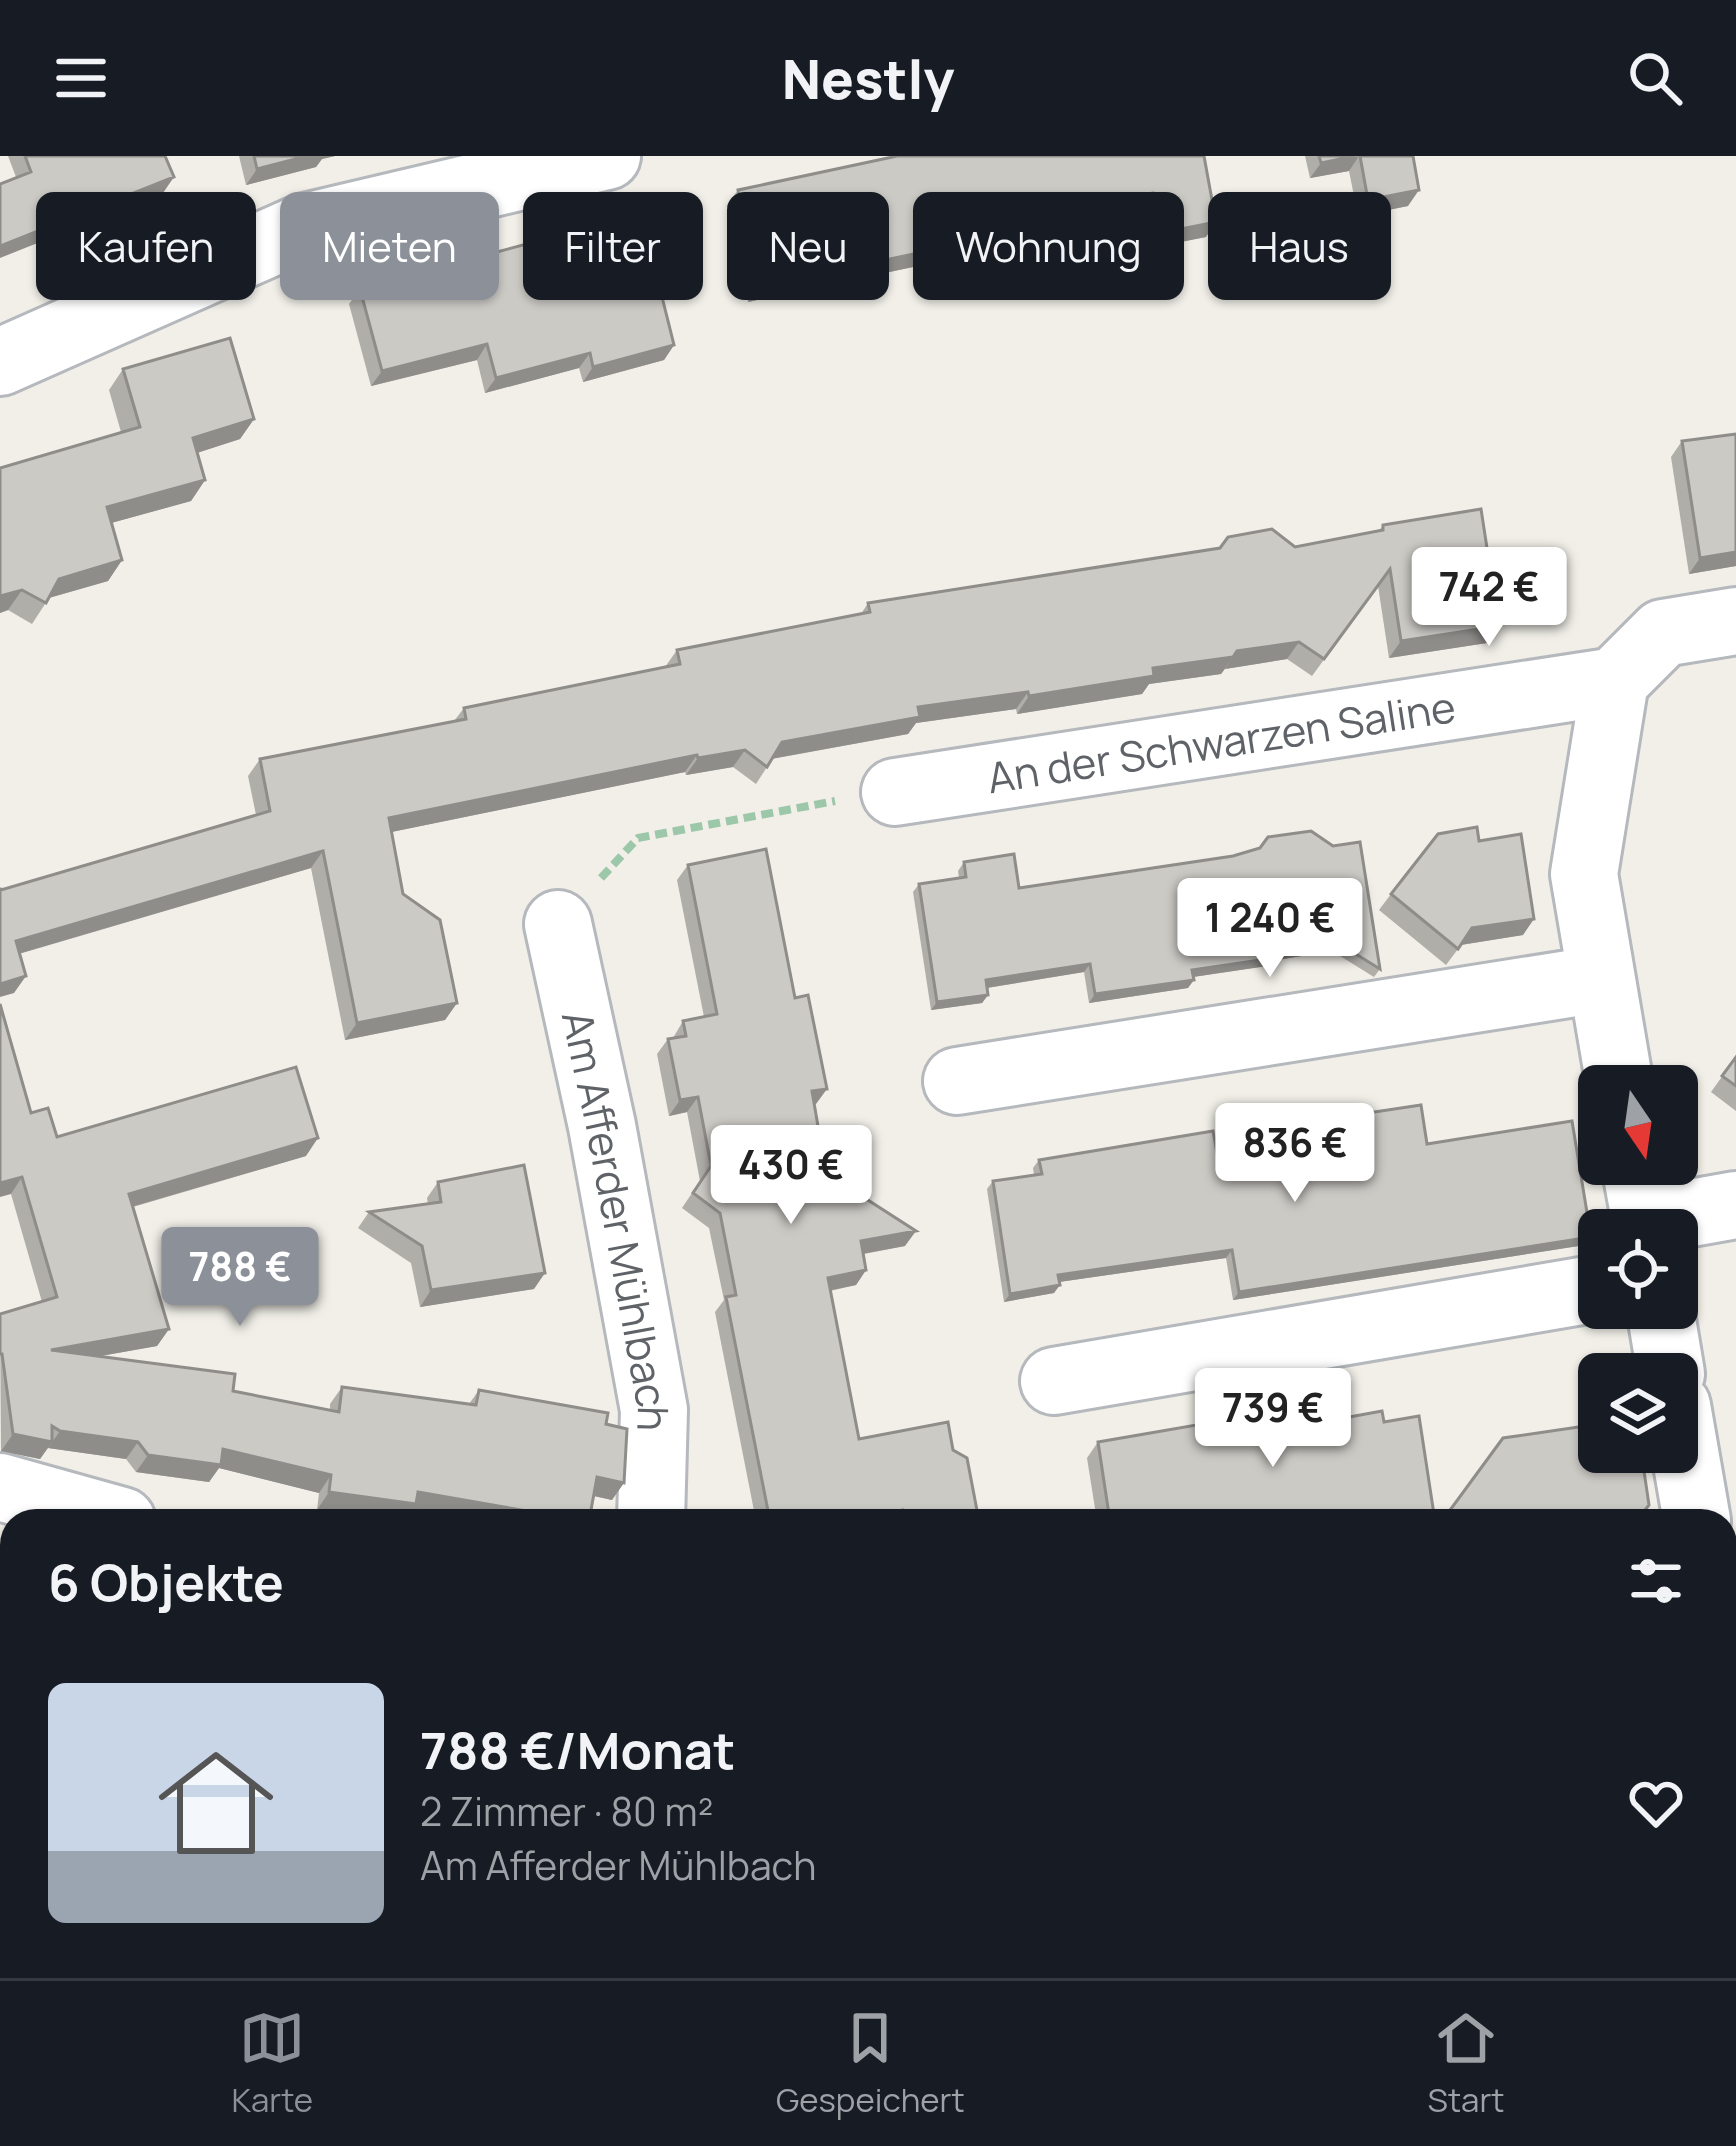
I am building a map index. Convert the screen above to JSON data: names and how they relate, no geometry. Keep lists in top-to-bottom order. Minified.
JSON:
{"streets":{"street":["An der Schwarzen Saline","Am Afferder Mühlbach"]},"north":"bottom","page":{"header":"Nestly","chip":["Kaufen","Mieten","Filter","Neu","Wohnung","Haus"],"price":["742 €","1 240 €","836 €","430 €","788 €","739 €"],"heading":"6 Objekte","list":[{"name":"788 €/Monat","note":"2 Zimmer · 80 m² · Am Afferder Mühlbach"}],"tabs":["Karte","Gespeichert","Start"]}}
